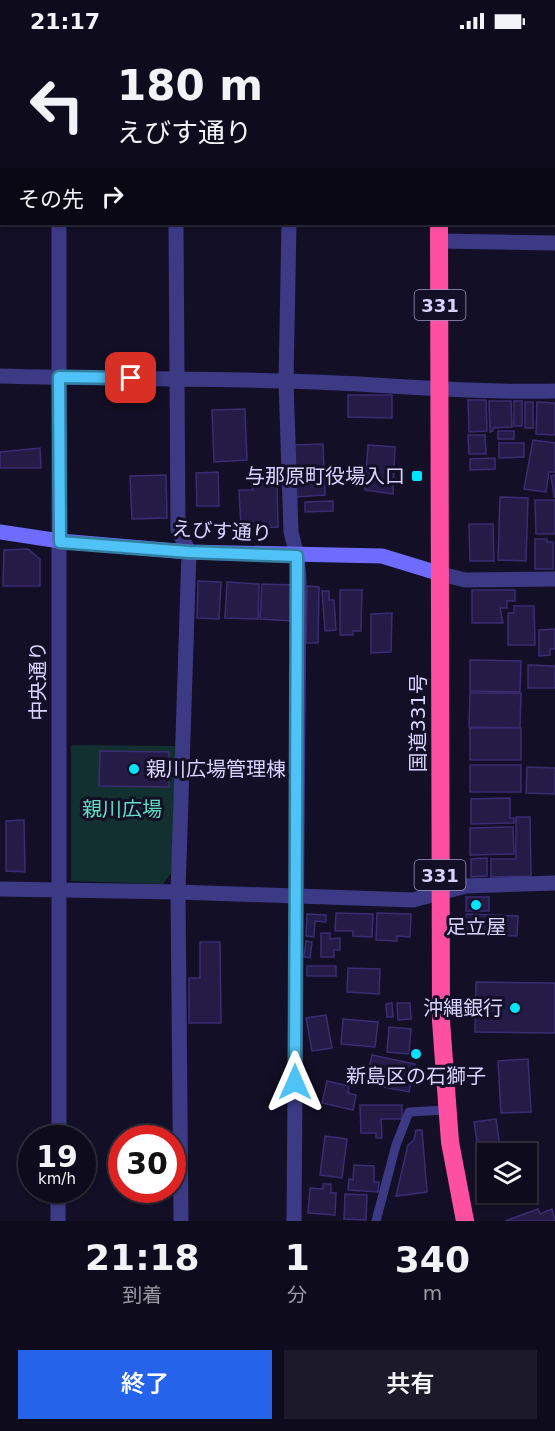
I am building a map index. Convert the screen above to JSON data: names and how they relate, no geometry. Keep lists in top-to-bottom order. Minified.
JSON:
{"streets":{"highway":["331","国道331号"],"street":["えびす通り","中央通り"]},"crossings":[["えびす通り","中央通り"],["えびす通り","国道331号"]],"parks":["親川広場"],"places":{"transit":["与那原町役場入口"],"other":["親川広場管理棟","足立屋","沖縄銀行","新島区の石獅子"]},"page":{"status":"21:17","turn":["180 m","えびす通り"],"then":"その先","speed":"19 km/h","limit":"30","eta":["21:18","到着","1","分","340","m"],"buttons":["終了","共有"]}}
